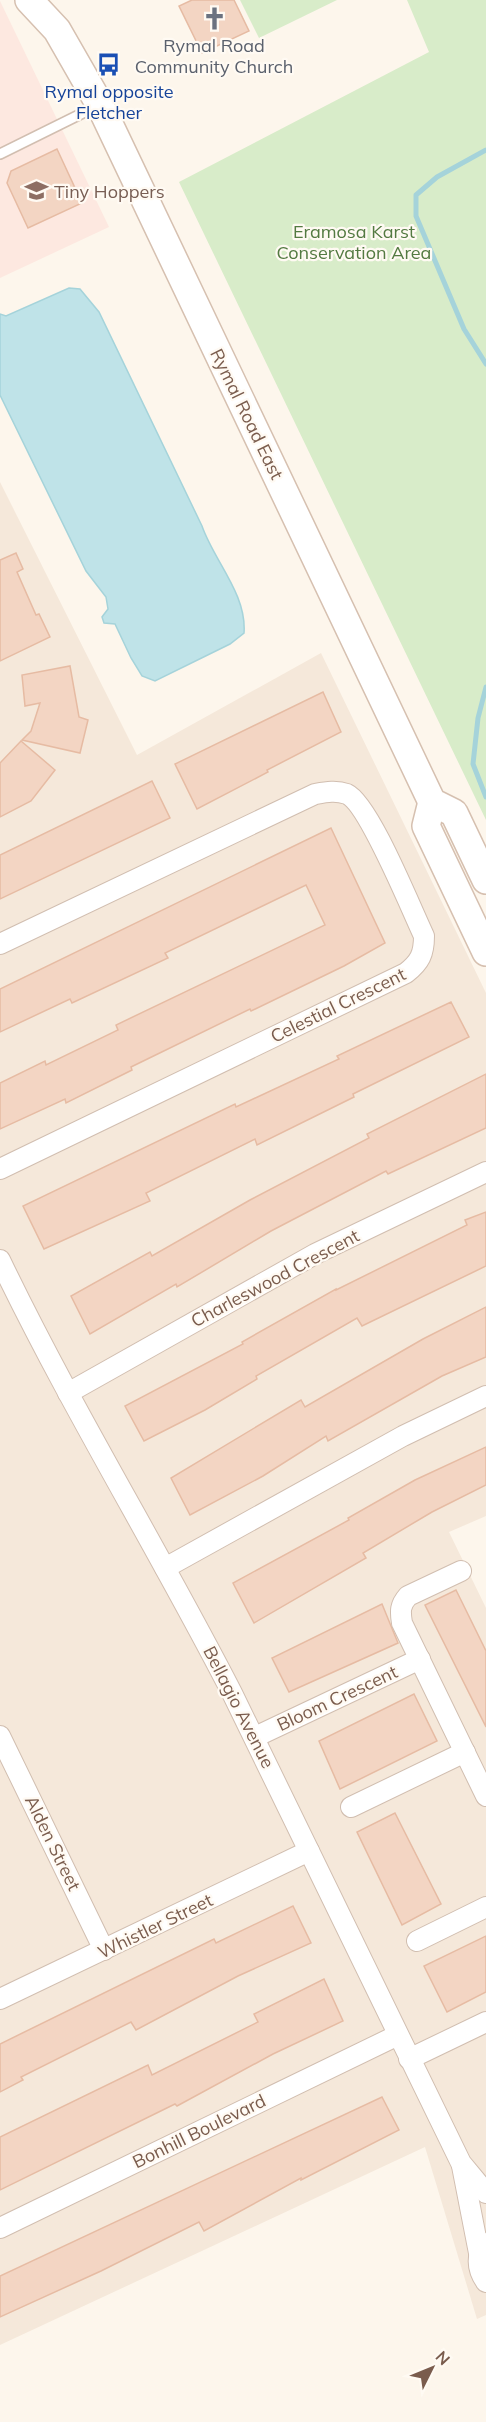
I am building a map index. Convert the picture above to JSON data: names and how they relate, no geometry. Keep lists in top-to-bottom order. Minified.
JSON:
{"streets":{"main road":["Rymal Road East"],"street":["Celestial Crescent","Charleswood Crescent","Bloom Crescent","Bellagio Avenue","Alden Street","Whistler Street","Bonhill Boulevard"]},"crossings":[["Charleswood Crescent","Bellagio Avenue"],["Bloom Crescent","Bellagio Avenue"],["Bellagio Avenue","Whistler Street"],["Bellagio Avenue","Bonhill Boulevard"],["Alden Street","Whistler Street"]],"parks":["Eramosa Karst Conservation Area"],"places":{"church":["Rymal Road Community Church"],"bus stop":["Rymal opposite Fletcher"],"school or university":["Tiny Hoppers"]},"north":"top right"}
